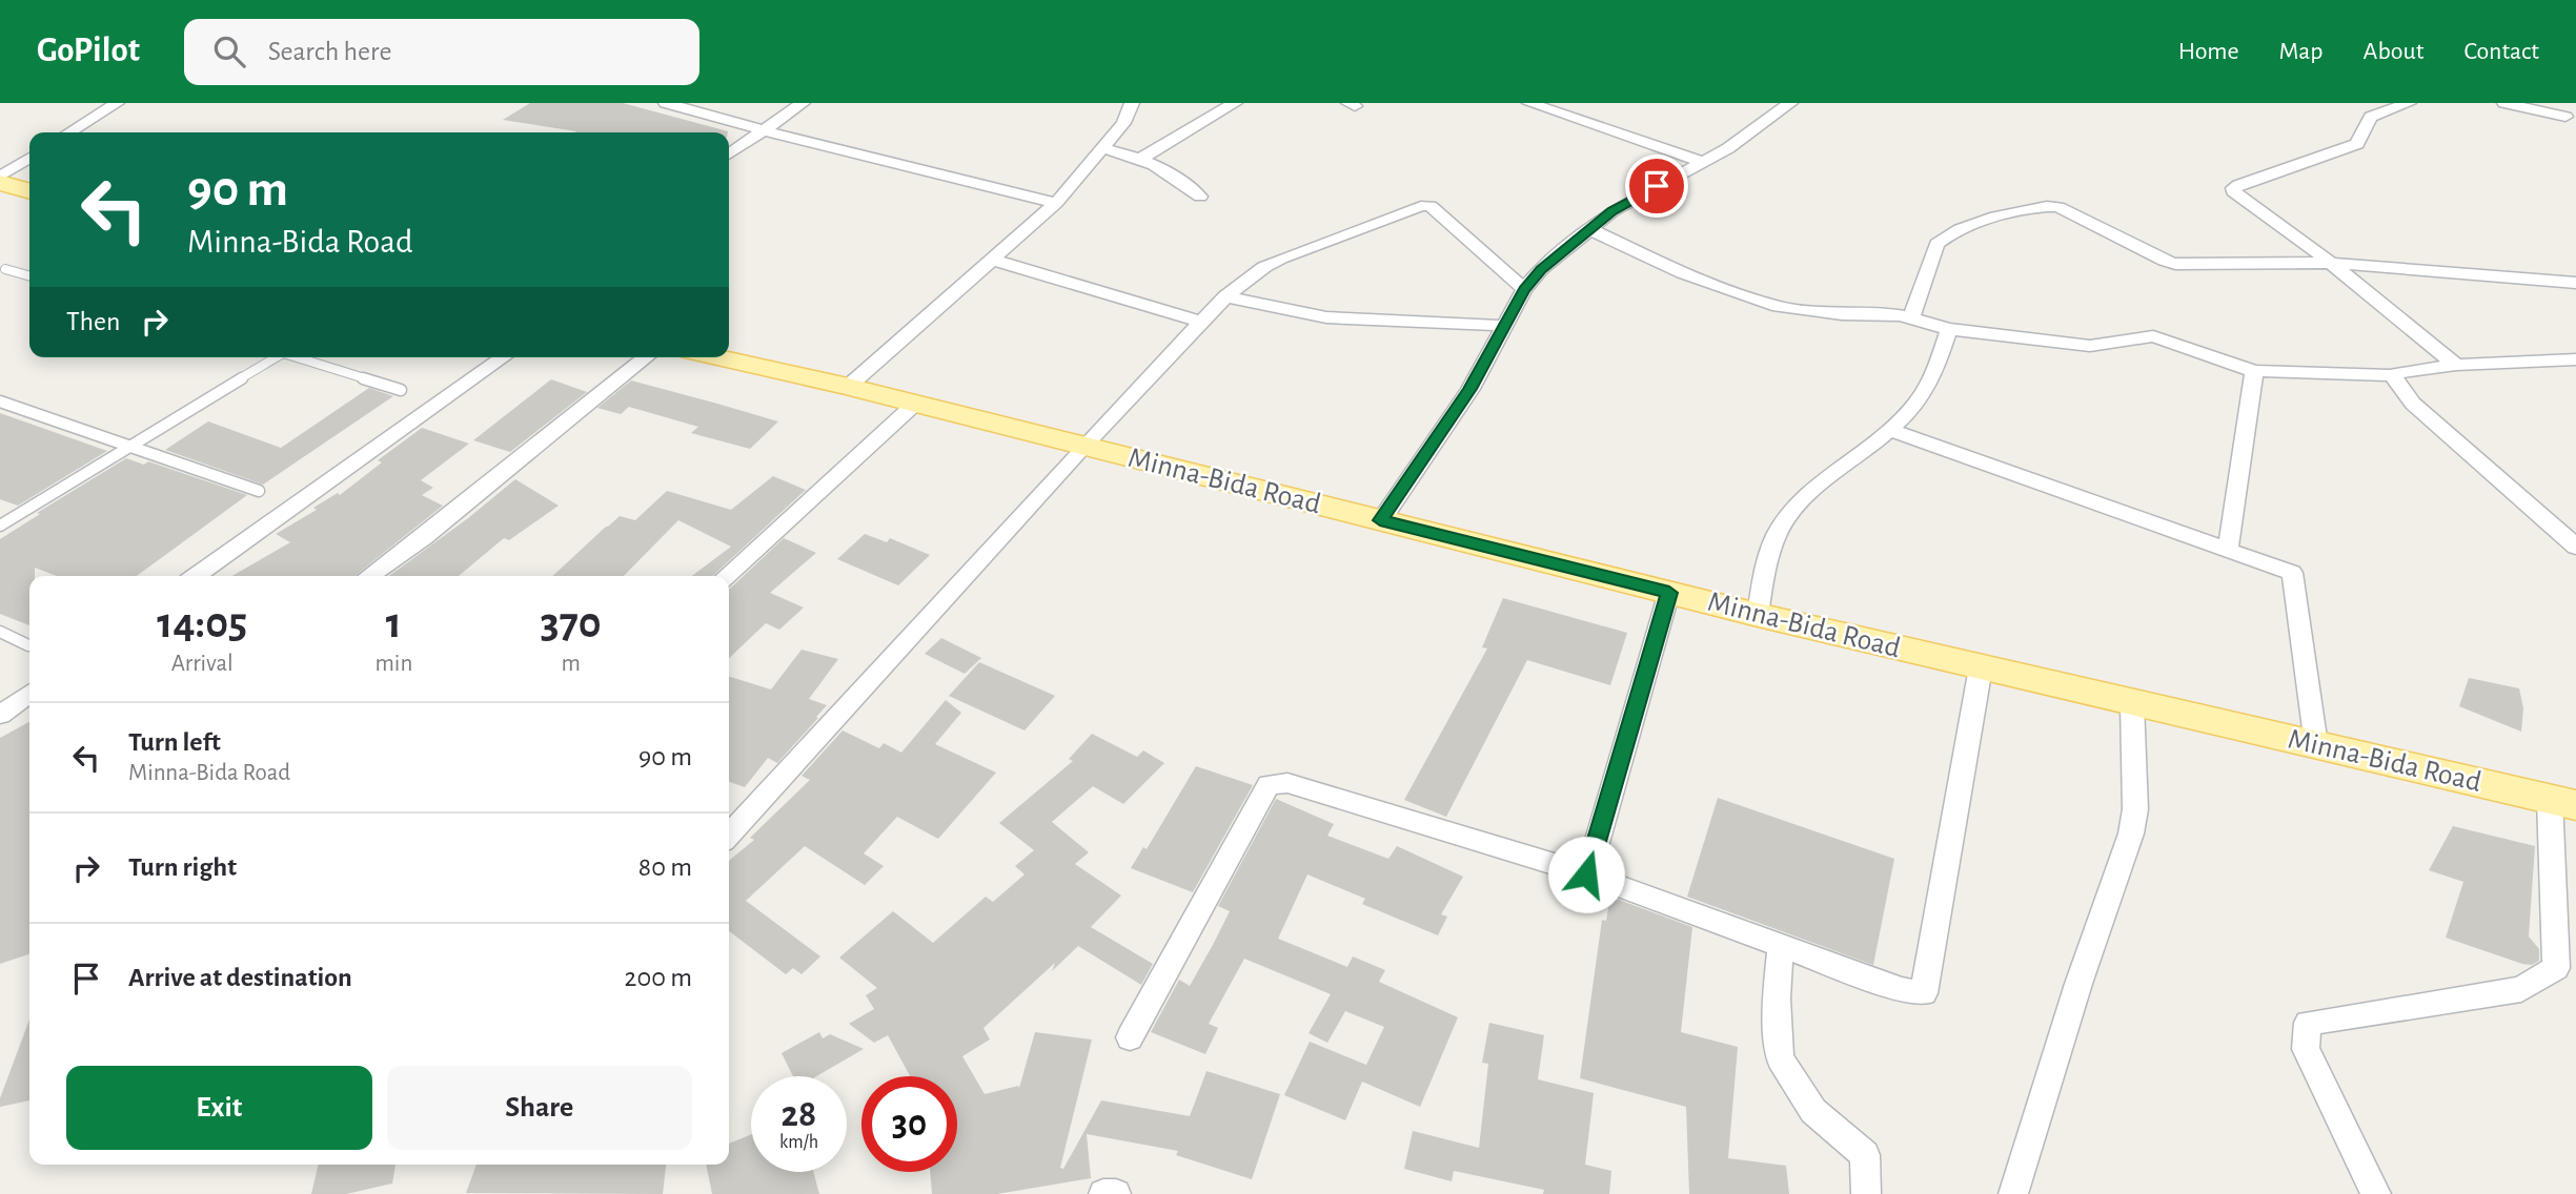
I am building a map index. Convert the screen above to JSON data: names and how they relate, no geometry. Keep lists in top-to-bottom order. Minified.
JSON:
{"streets":{"main road":["Minna-Bida Road"]},"page":{"header":"GoPilot","search":"Search here","nav":["Home","Map","About","Contact"],"turn":["90 m","Minna-Bida Road"],"then":"Then","eta":["14:05","Arrival","1","min","370","m"],"list":[{"name":"Turn left","note":"Minna-Bida Road","value":"90 m"},{"name":"Turn right","value":"80 m"},{"name":"Arrive at destination","value":"200 m"}],"buttons":["Exit","Share"],"speed":"28 km/h","limit":"30"}}
